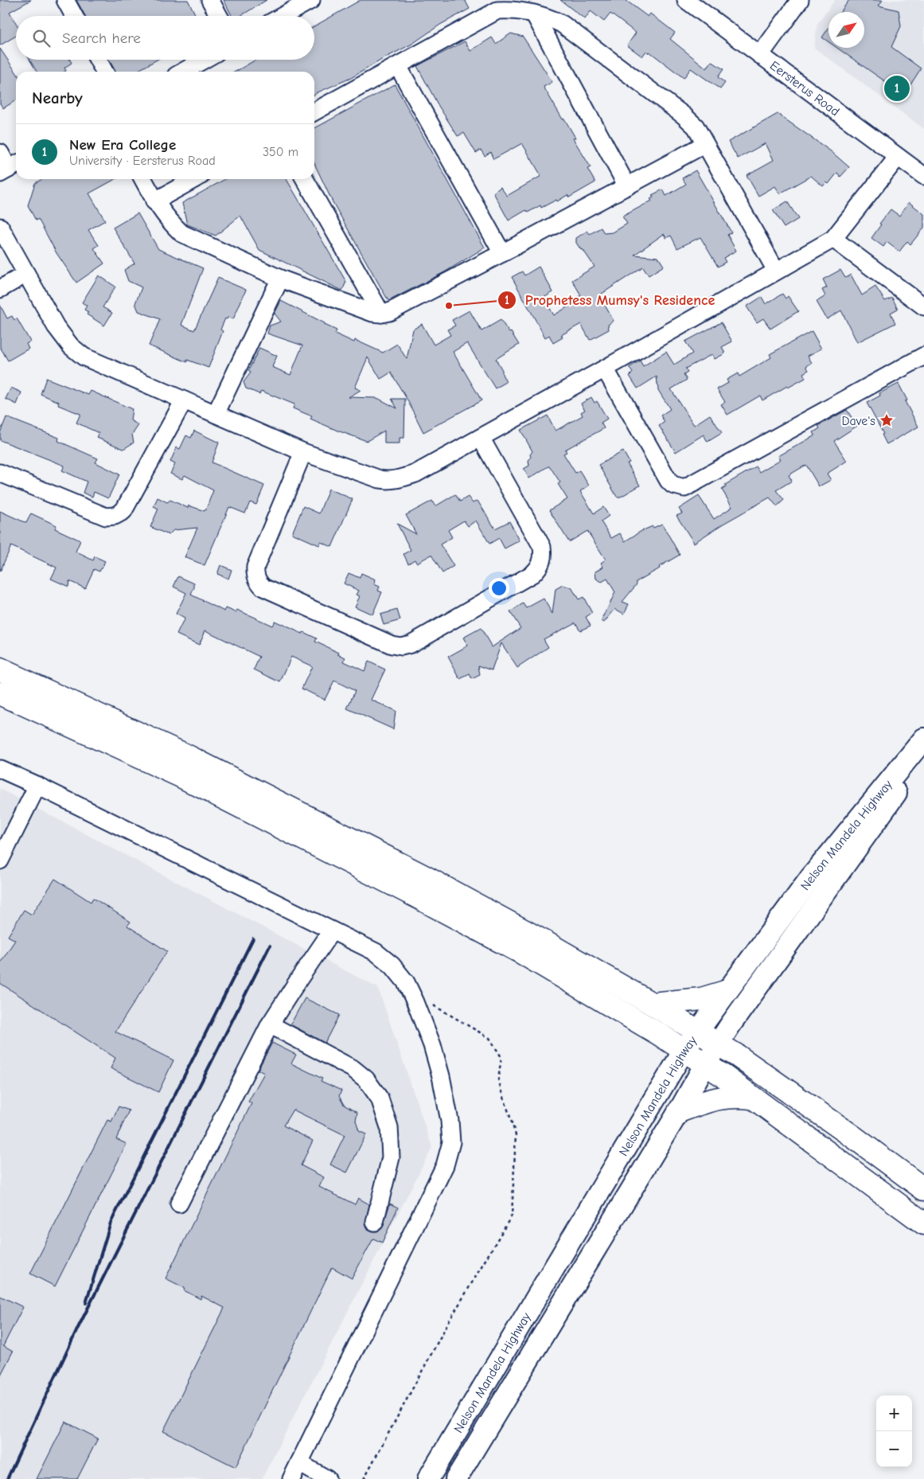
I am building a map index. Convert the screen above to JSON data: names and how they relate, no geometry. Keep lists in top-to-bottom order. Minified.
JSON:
{"streets":{"main road":["Nelson Mandela Highway"],"street":["Eersterus Road"]},"places":{"other":["Prophetess Mumsy's Residence"],"place":["Dave's"]},"north":"top right","page":{"search":"Search here","heading":"Nearby","pins":"1","list":[{"mark":"1","name":"New Era College","note":"University · Eersterus Road","value":"350 m"}],"map_buttons":["+","−"]}}
